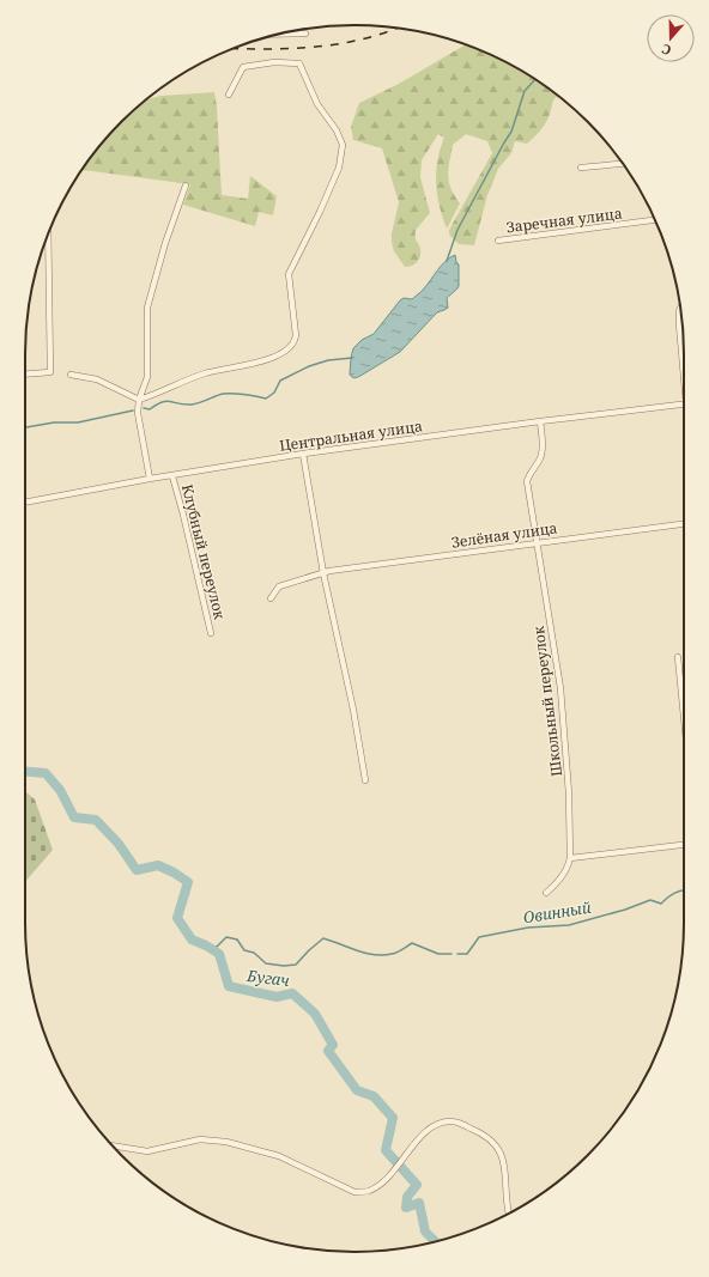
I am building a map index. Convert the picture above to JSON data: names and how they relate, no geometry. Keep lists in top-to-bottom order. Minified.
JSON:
{"streets":{"street":["Заречная улица","Центральная улица","Зелёная улица","Клубный переулок","Школьный переулок"]},"crossings":[["Центральная улица","Клубный переулок"],["Центральная улица","Школьный переулок"],["Зелёная улица","Школьный переулок"]],"water":["Овинный","Бугач"],"north":"bottom"}
